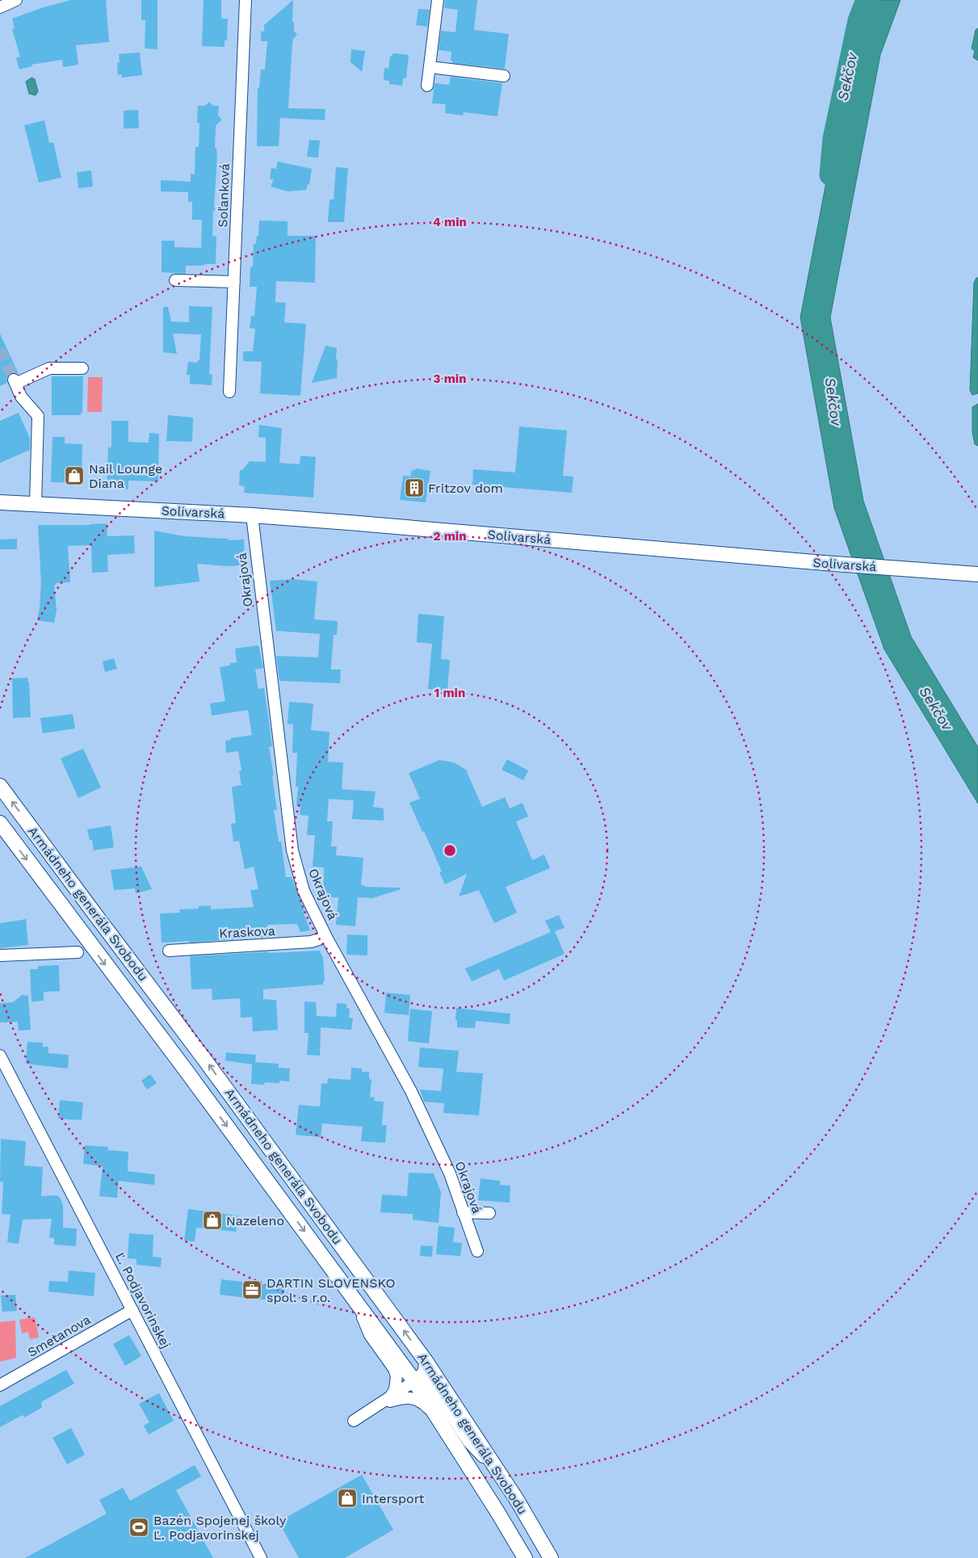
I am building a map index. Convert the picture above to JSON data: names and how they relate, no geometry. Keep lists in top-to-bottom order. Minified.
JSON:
{"streets":{"street":["Soľanková","Solivarská","Okrajová","Armádneho generála Svobodu","Kraskova","Ľ. Podjavorinskej","Smetanova"]},"crossings":[["Solivarská","Okrajová"],["Okrajová","Kraskova"],["Ľ. Podjavorinskej","Smetanova"]],"water":["Sekčov"],"places":{"shop":["Nail Lounge Diana","Nazeleno","Intersport"],"building":["Fritzov dom"],"office":["DARTIN SLOVENSKO spol. s r.o."],"sports":["Bazén Spojenej školy Ľ. Podjavorinskej"]},"rings":["4 min","3 min","2 min","1 min"]}
